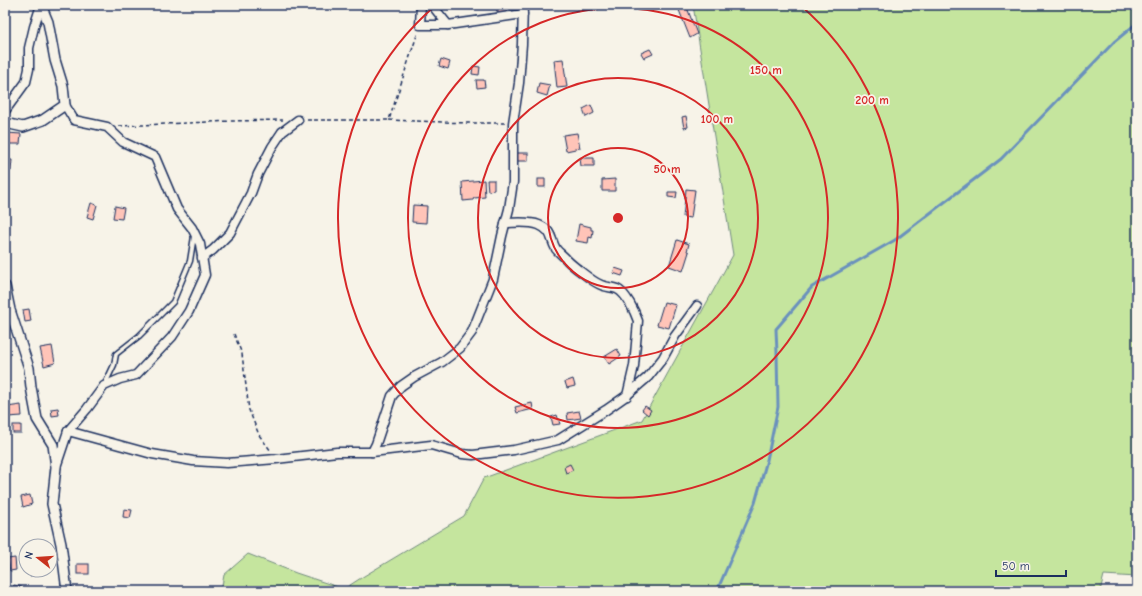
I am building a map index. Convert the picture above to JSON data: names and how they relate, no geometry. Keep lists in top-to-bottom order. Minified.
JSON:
{"scale_bar":"50 m","north":"left","rings":["150 m","200 m","100 m","50 m"]}
